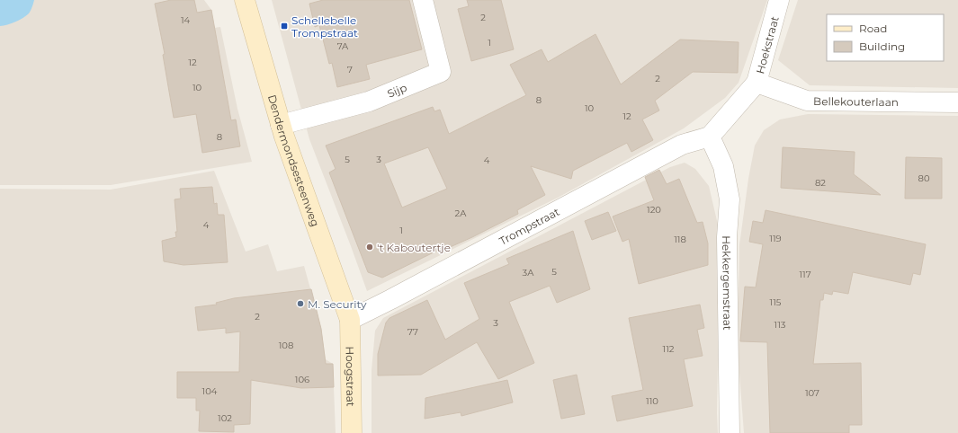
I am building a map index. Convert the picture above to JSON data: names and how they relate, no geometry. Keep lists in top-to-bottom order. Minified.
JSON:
{"streets":{"main road":["Dendermondsesteenweg","Hoogstraat"],"street":["Hoekstraat","Sijp","Bellekouterlaan","Trompstraat","Hekkergemstraat"]},"crossings":[["Hoekstraat","Bellekouterlaan"],["Hoekstraat","Trompstraat"],["Hoekstraat","Hekkergemstraat"],["Sijp","Dendermondsesteenweg"],["Dendermondsesteenweg","Trompstraat"],["Dendermondsesteenweg","Hoogstraat"],["Trompstraat","Hekkergemstraat"],["Trompstraat","Hoogstraat"]],"places":{"transit":["Schellebelle Trompstraat"],"other":["'t Kaboutertje","M. Security"]},"house_numbers":["2","14","1","7A","12","7","2","10","8","10","12","8","5","3","4","80","82","120","2A","4","1","119","118","5","3A","117","115","2","3","113","77","108","112","106","104","107","110","102"],"legend":["Road","Building"]}
